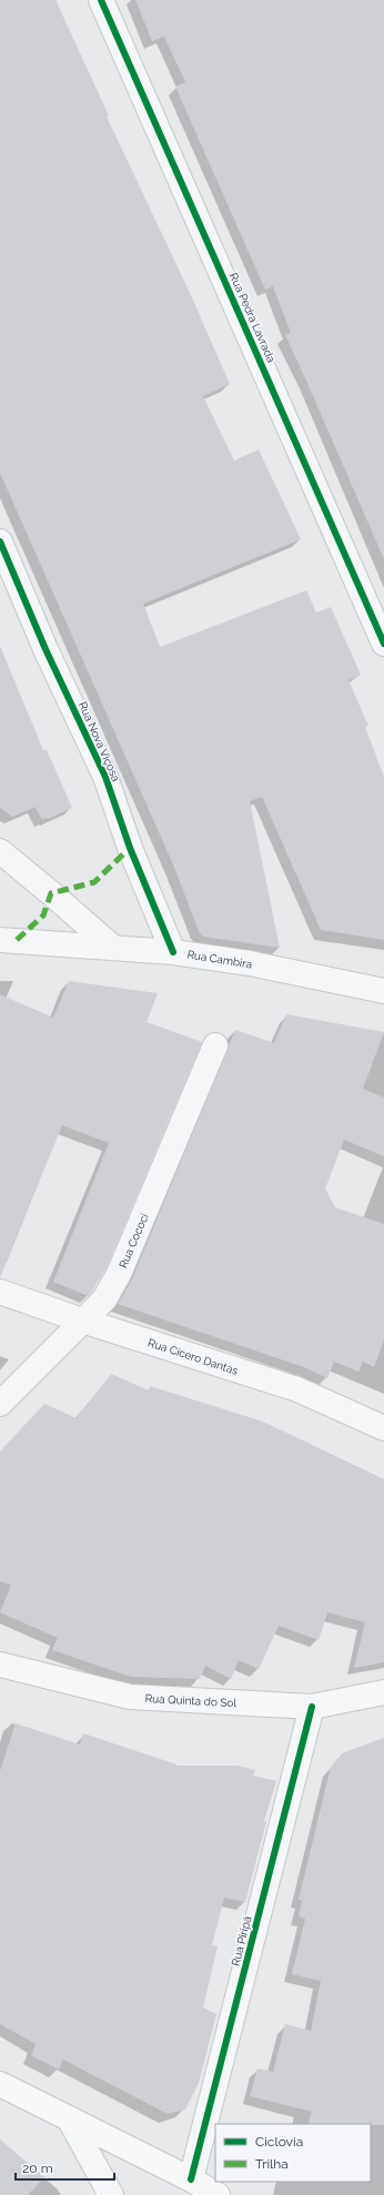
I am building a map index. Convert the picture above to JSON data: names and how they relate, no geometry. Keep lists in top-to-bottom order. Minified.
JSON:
{"streets":{"street":["Rua Pedra Lavrada","Rua Nova Viçosa","Rua Cambira","Rua Cococi","Rua Cícero Dantas","Rua Quinta do Sol","Rua Piripá"]},"crossings":[["Rua Nova Viçosa","Rua Cambira"],["Rua Cococi","Rua Cícero Dantas"],["Rua Quinta do Sol","Rua Piripá"]],"legend":["Ciclovia","Trilha"],"scale_bar":"20 m"}
